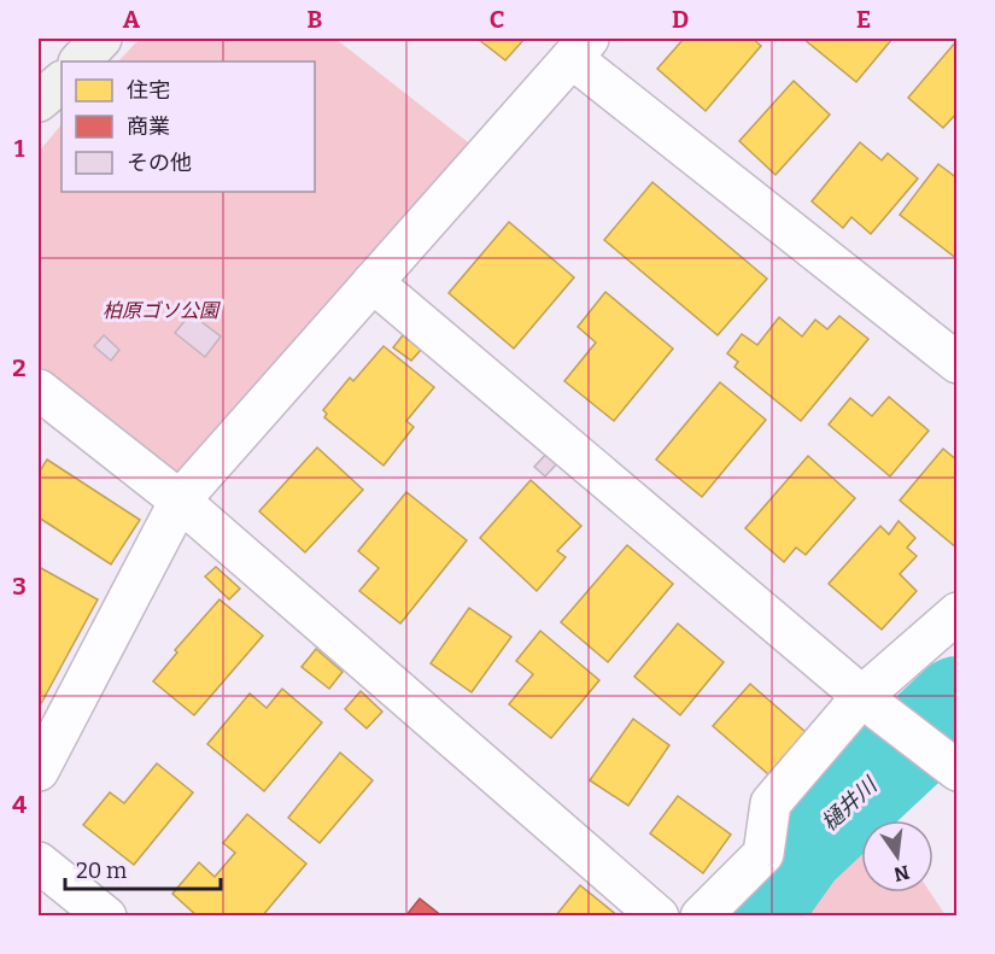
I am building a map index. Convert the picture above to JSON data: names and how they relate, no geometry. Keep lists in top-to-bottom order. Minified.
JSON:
{"water":["樋井川"],"parks":["柏原ゴソ公園"],"legend":["住宅","商業","その他"],"scale_bar":"20 m","north":"bottom","grid":{"columns":["A","B","C","D","E"],"rows":["1","2","3","4"]}}
